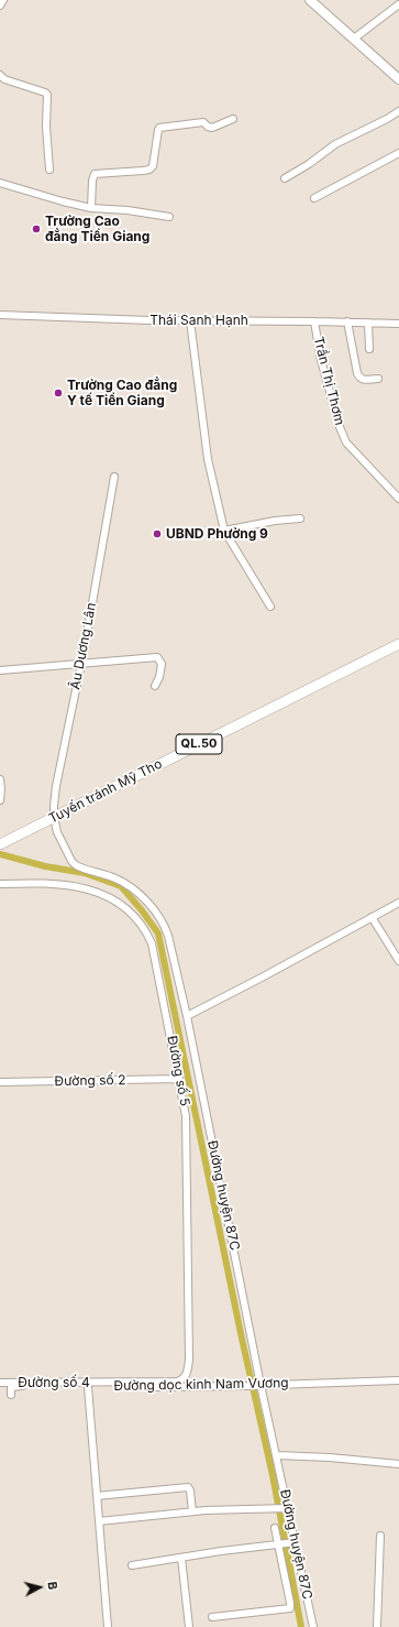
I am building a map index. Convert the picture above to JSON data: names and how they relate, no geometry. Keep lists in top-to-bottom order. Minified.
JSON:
{"streets":{"highway":["QL.50","Tuyến tránh Mỹ Tho"],"street":["Thái Sanh Hạnh","Trần Thị Thơm","Âu Dương Lân","Đường số 5","Đường số 2","Đường huyện 87C","Đường số 4","Đường dọc kinh Nam Vương"]},"crossings":[["Thái Sanh Hạnh","Trần Thị Thơm"],["Âu Dương Lân","Tuyến tránh Mỹ Tho"],["Âu Dương Lân","Đường huyện 87C"],["Tuyến tránh Mỹ Tho","Đường huyện 87C"],["Đường số 5","Đường số 2"],["Đường số 5","Đường số 4"],["Đường huyện 87C","Đường dọc kinh Nam Vương"]],"places":["Trường Cao đẳng Tiền Giang","Trường Cao đẳng Y tế Tiền Giang","UBND Phường 9"],"north":"right"}
